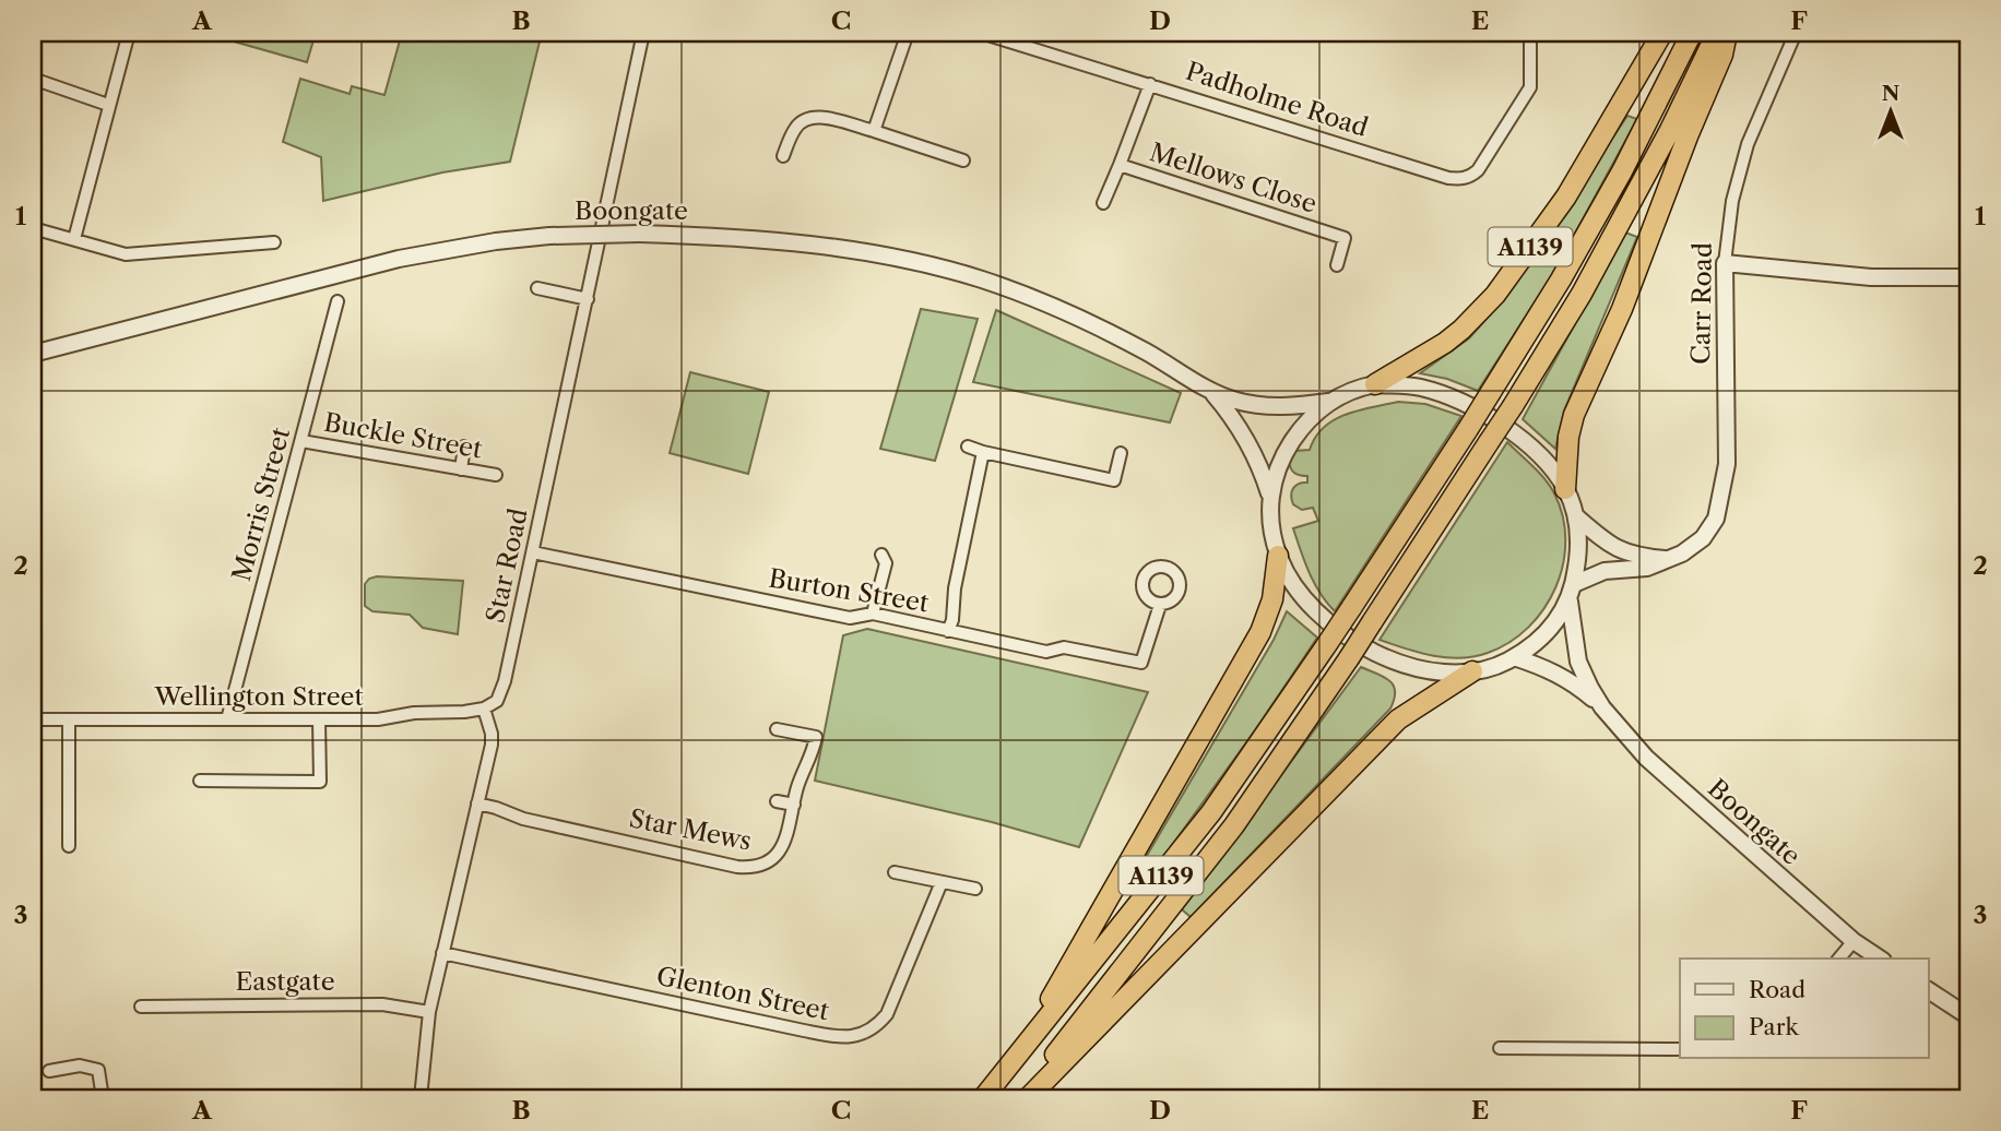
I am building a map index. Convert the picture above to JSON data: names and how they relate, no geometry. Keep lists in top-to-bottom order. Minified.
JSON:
{"streets":{"highway":["A1139"],"street":["Padholme Road","Mellows Close","Boongate","Carr Road","Buckle Street","Morris Street","Star Road","Burton Street","Wellington Street","Star Mews","Eastgate","Glenton Street"]},"crossings":[["Padholme Road","Mellows Close"],["Boongate","Carr Road"],["Buckle Street","Morris Street"],["Morris Street","Wellington Street"],["Star Road","Burton Street"],["Star Road","Wellington Street"]],"legend":["Road","Park"],"north":"top","grid":{"columns":["A","B","C","D","E","F"],"rows":["1","2","3"]}}
